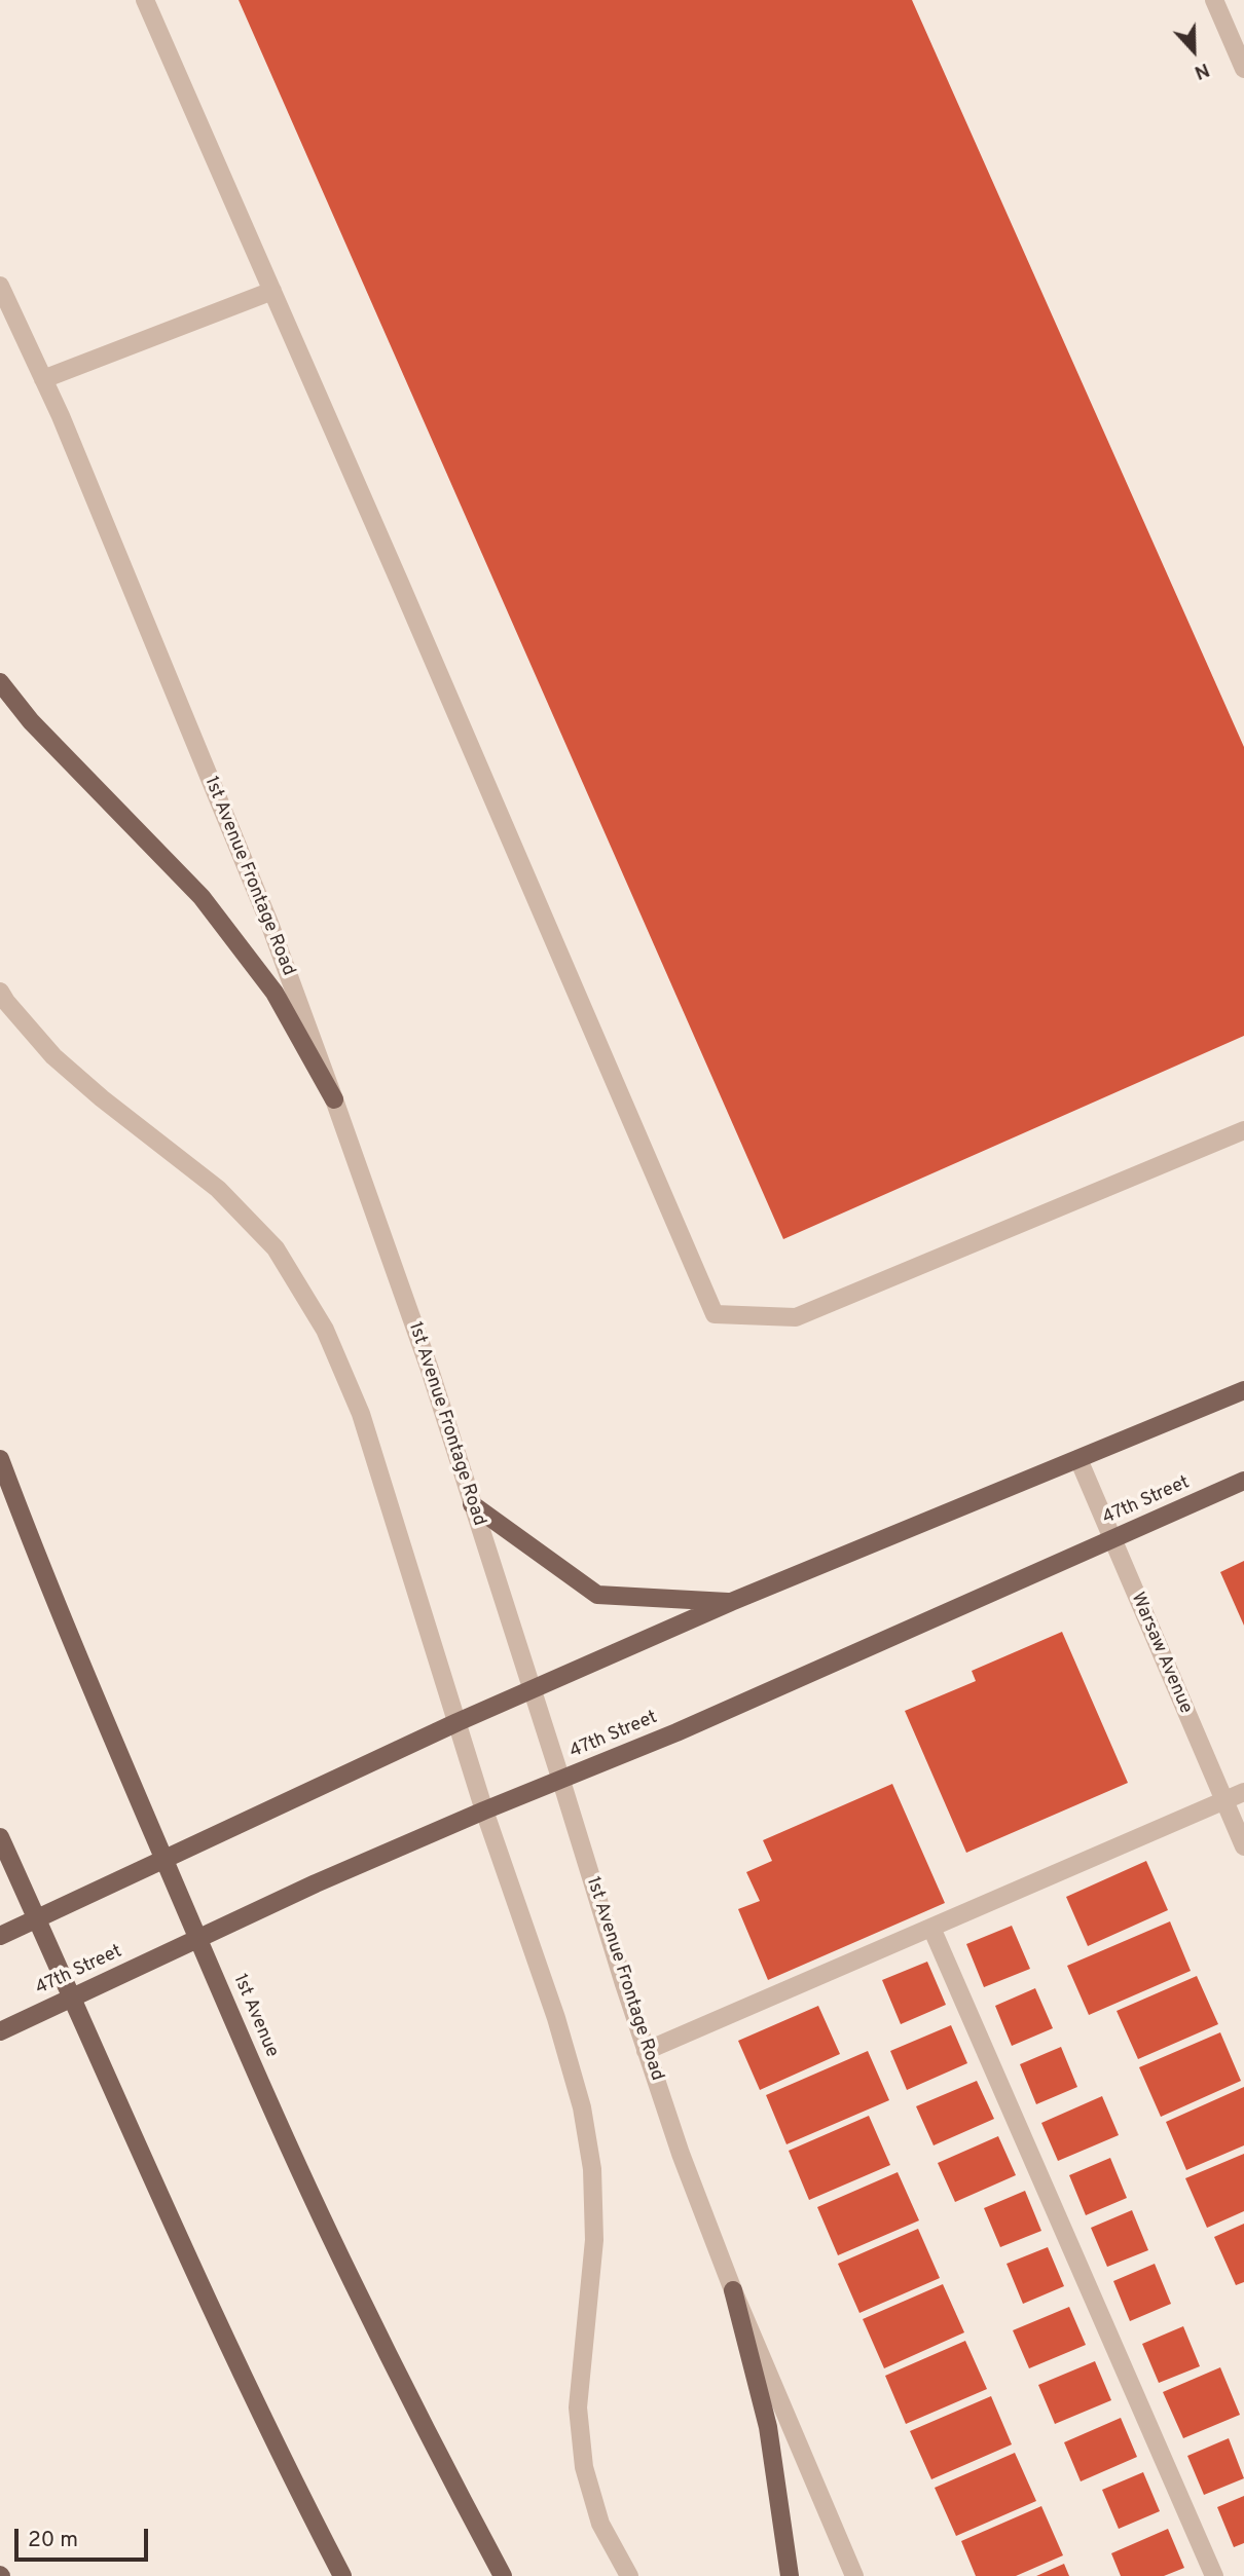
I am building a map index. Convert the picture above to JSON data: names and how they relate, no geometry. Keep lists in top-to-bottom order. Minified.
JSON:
{"streets":{"main road":["47th Street","1st Avenue"],"street":["1st Avenue Frontage Road","Warsaw Avenue"]},"crossings":[["1st Avenue Frontage Road","47th Street"],["47th Street","Warsaw Avenue"]],"scale_bar":"20 m","north":"bottom"}
